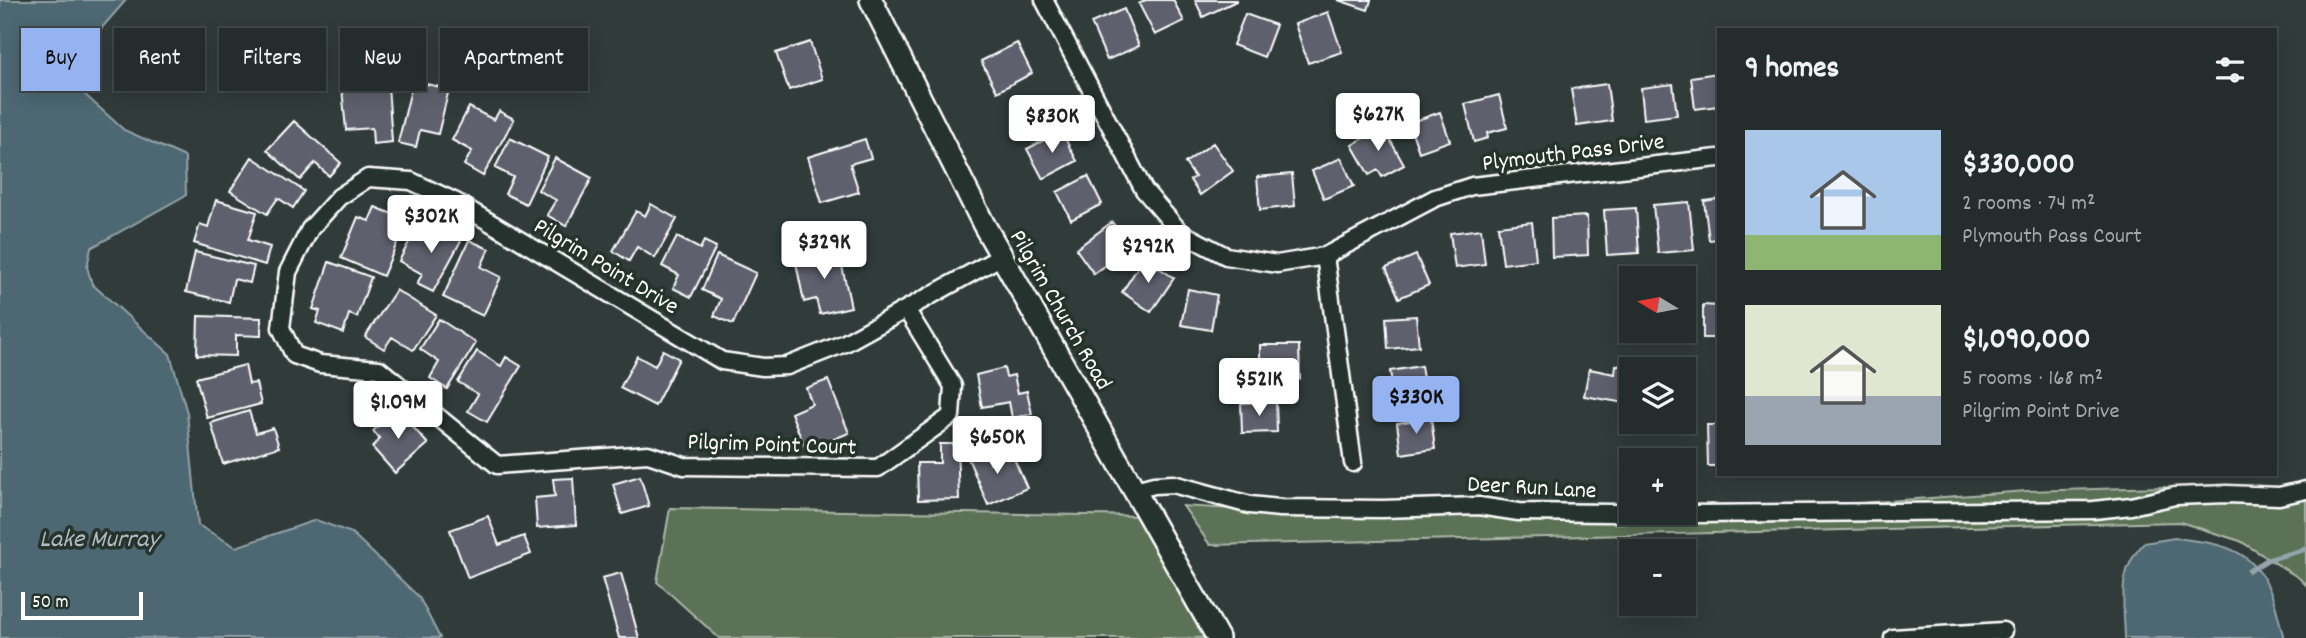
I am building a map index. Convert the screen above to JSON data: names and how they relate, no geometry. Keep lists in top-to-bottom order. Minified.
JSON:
{"streets":{"street":["Plymouth Pass Drive","Pilgrim Point Drive","Pilgrim Church Road","Pilgrim Point Court","Deer Run Lane"]},"crossings":[["Pilgrim Point Drive","Pilgrim Church Road"],["Pilgrim Point Drive","Pilgrim Point Court"],["Pilgrim Church Road","Deer Run Lane"]],"water":["Lake Murray"],"scale_bar":"50 m","north":"left","page":{"chip":["Buy","Rent","Filters","New","Apartment"],"heading":"9 homes","price":["$627K","$830K","$302K","$329K","$292K","$521K","$330K","$1.09M","$650K"],"list":[{"name":"$330,000","note":"2 rooms · 74 m² · Plymouth Pass Court"},{"name":"$1,090,000","note":"5 rooms · 168 m² · Pilgrim Point Drive"}],"map_buttons":["+","−"],"scale":"50 m"}}
